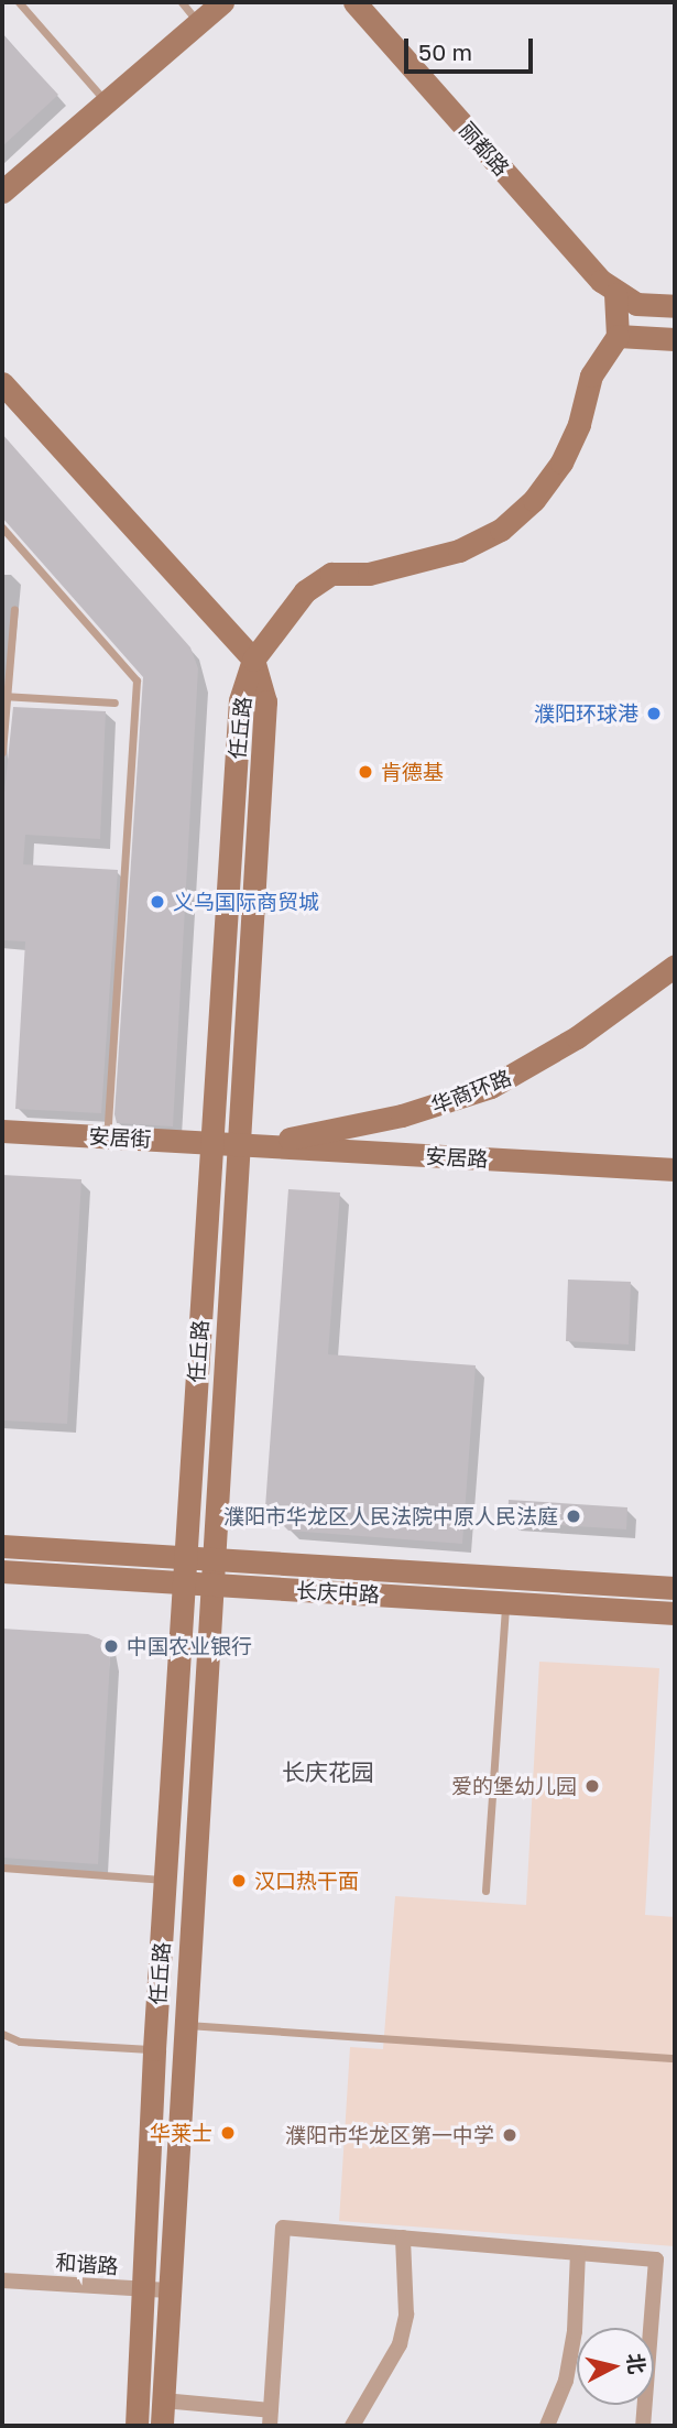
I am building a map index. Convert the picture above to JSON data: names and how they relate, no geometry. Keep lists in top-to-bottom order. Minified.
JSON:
{"streets":{"street":["丽都路","任丘路","华商环路","安居街","安居路","长庆中路","和谐路"]},"crossings":[["任丘路","华商环路"],["任丘路","安居街"],["任丘路","安居路"],["任丘路","长庆中路"],["任丘路","和谐路"],["华商环路","安居街"],["华商环路","安居路"],["安居街","安居路"]],"districts":["长庆花园"],"places":["濮阳环球港","肯德基","义乌国际商贸城","濮阳市华龙区人民法院中原人民法庭","中国农业银行","爱的堡幼儿园","汉口热干面","华莱士","濮阳市华龙区第一中学"],"scale_bar":"50 m","north":"right"}
